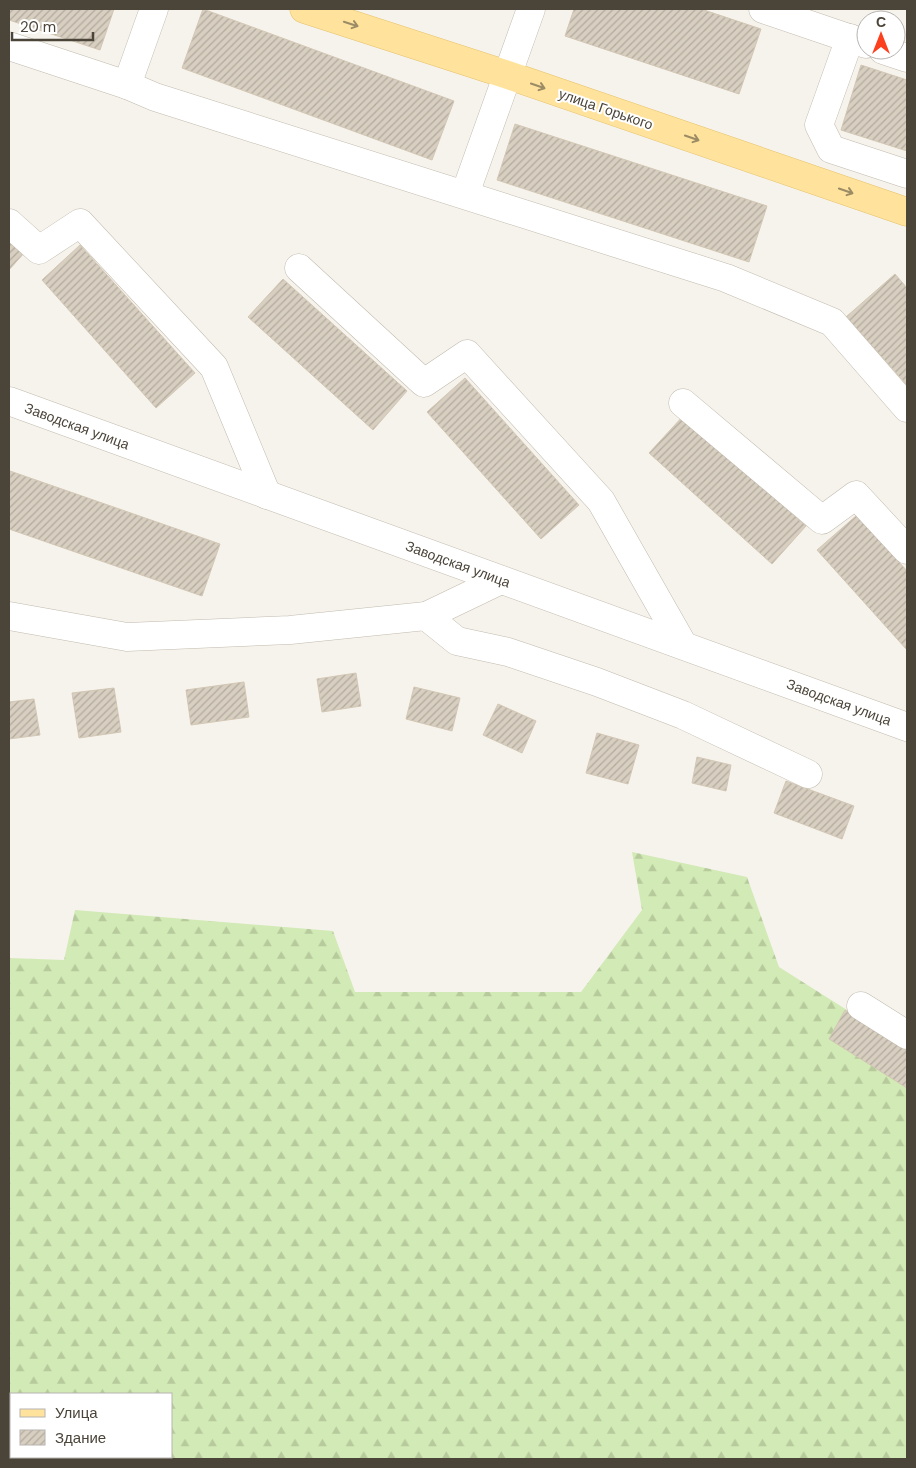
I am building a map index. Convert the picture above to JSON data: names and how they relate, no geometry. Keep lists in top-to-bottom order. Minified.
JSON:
{"streets":{"main road":["улица Горького"],"street":["Заводская улица"]},"one_way":["улица Горького"],"legend":["Улица","Здание"],"scale_bar":"20 m","north":"top"}
